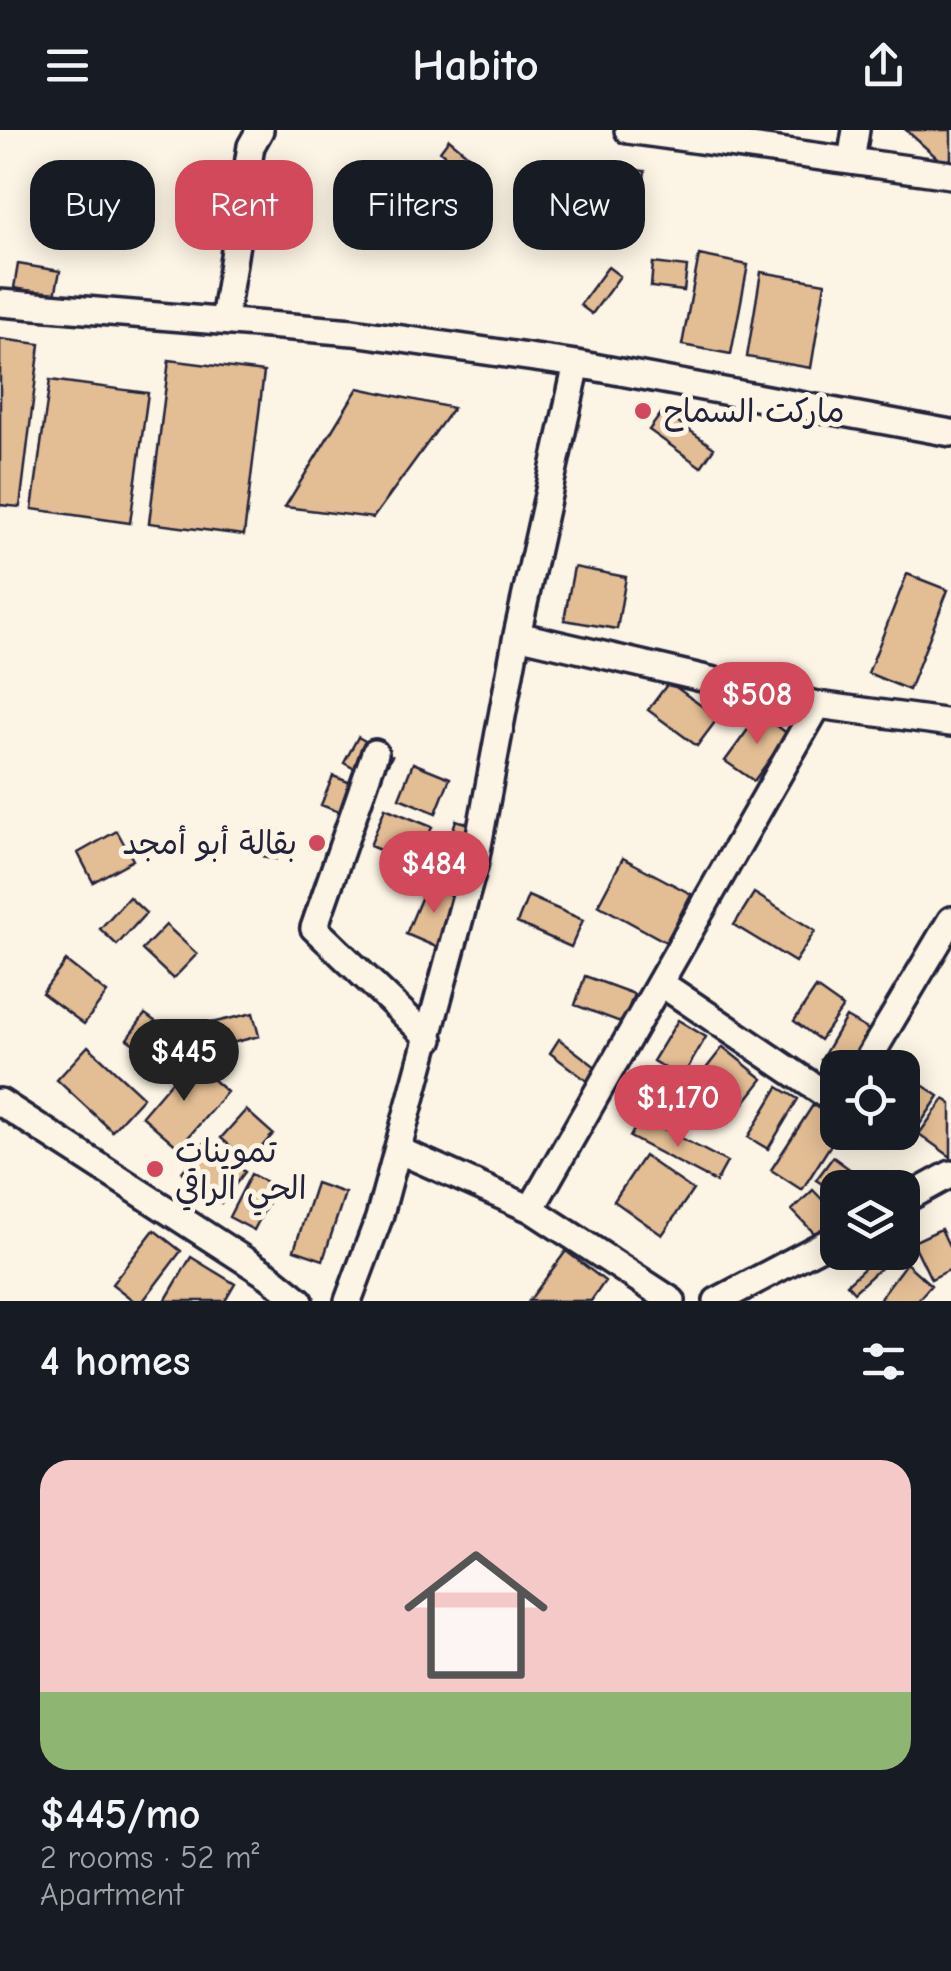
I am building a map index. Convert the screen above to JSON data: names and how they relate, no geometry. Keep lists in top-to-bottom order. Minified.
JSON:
{"places":["ماركت السماح","بقالة أبو أمجد","تموينات الحي الراقي"],"page":{"header":"Habito","chip":["Buy","Rent","Filters","New"],"price":["$508","$484","$445","$1,170"],"heading":"4 homes","list":[{"name":"$445/mo","note":"2 rooms · 52 m² · Apartment"}]}}
